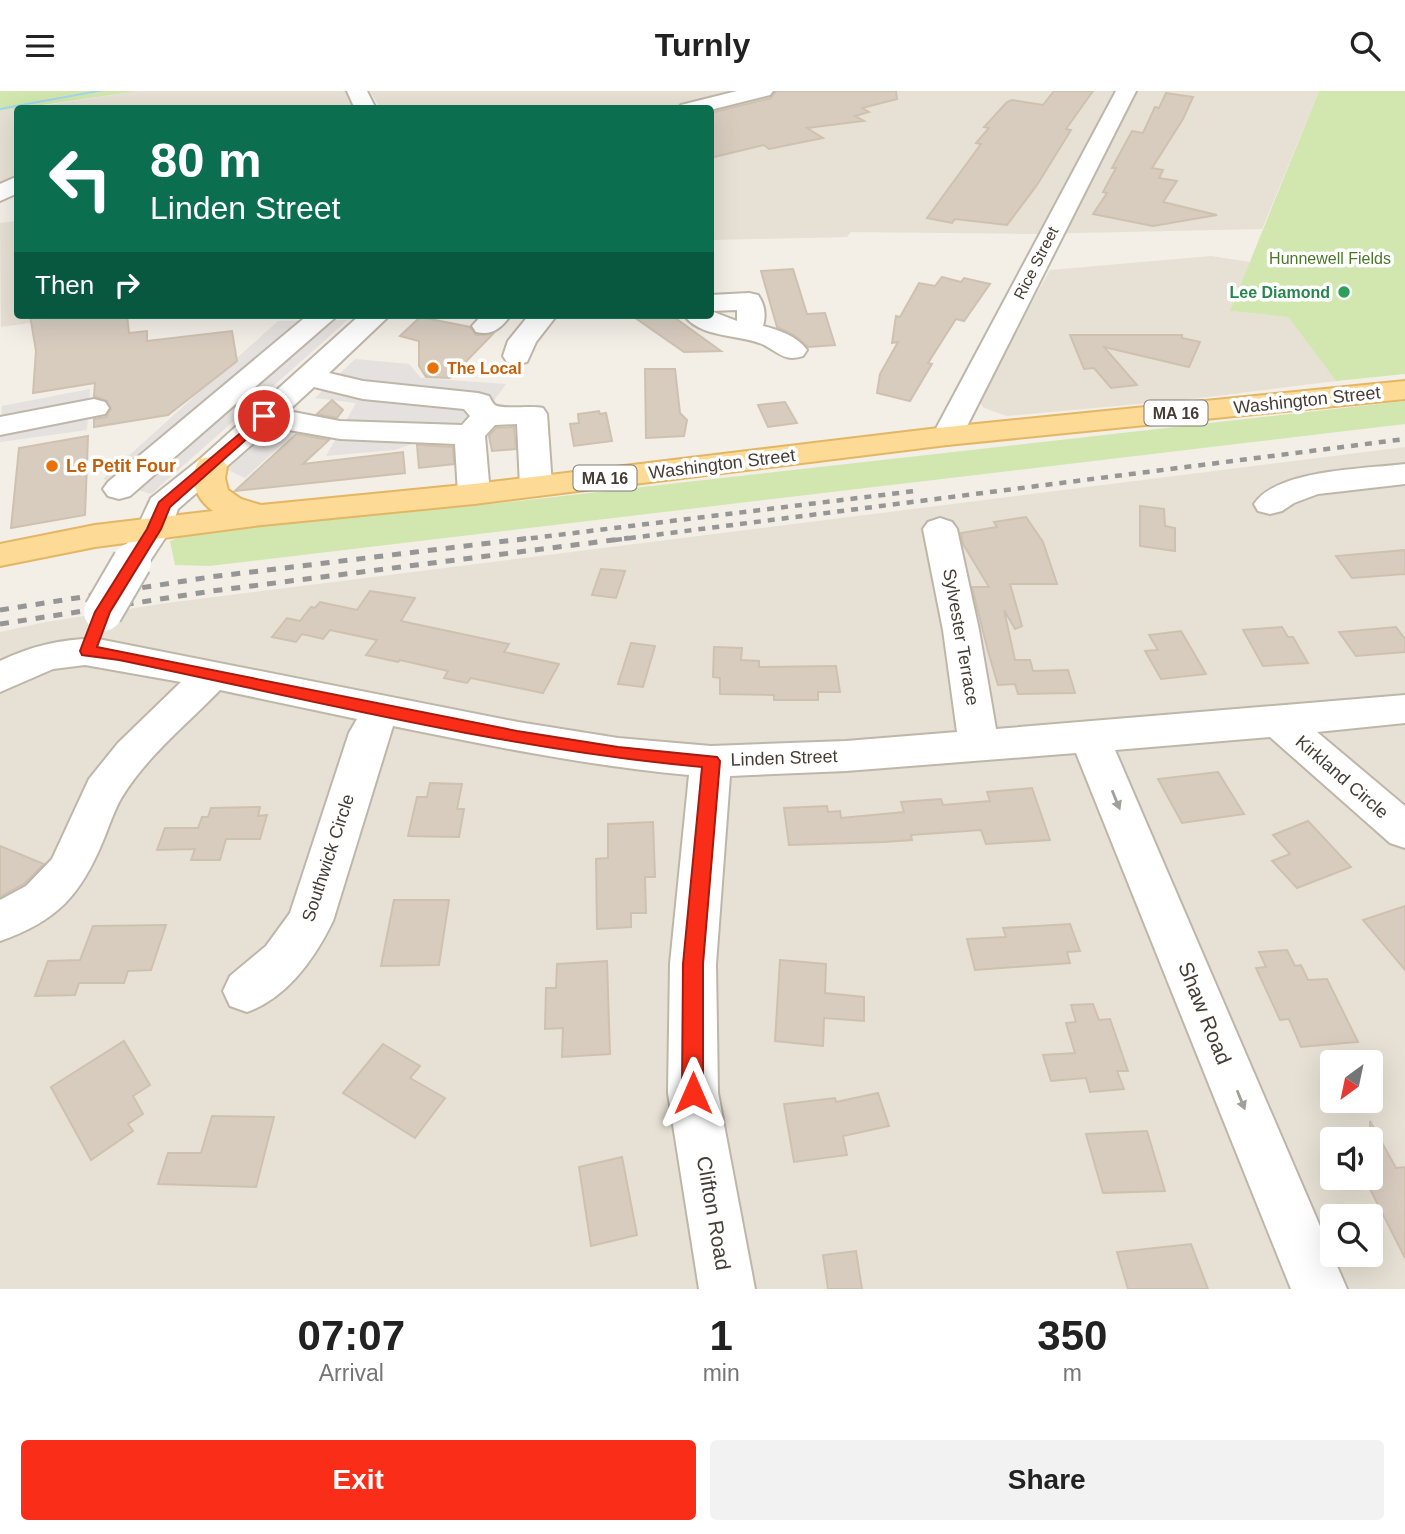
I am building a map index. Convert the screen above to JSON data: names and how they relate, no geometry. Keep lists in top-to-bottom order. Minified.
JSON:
{"streets":{"main road":["Washington Street","MA 16"],"street":["Rice Street","Sylvester Terrace","Linden Street","Kirkland Circle","Southwick Circle","Shaw Road","Clifton Road"]},"crossings":[["Rice Street","Washington Street"],["Sylvester Terrace","Linden Street"],["Linden Street","Kirkland Circle"],["Linden Street","Southwick Circle"],["Linden Street","Shaw Road"],["Linden Street","Clifton Road"]],"one_way":["Shaw Road"],"parks":["Hunnewell Fields"],"places":["Lee Diamond","The Local","Le Petit Four"],"north":"bottom left","page":{"header":"Turnly","turn":["80 m","Linden Street"],"then":"Then","eta":["07:07","Arrival","1","min","350","m"],"buttons":["Exit","Share"]}}
